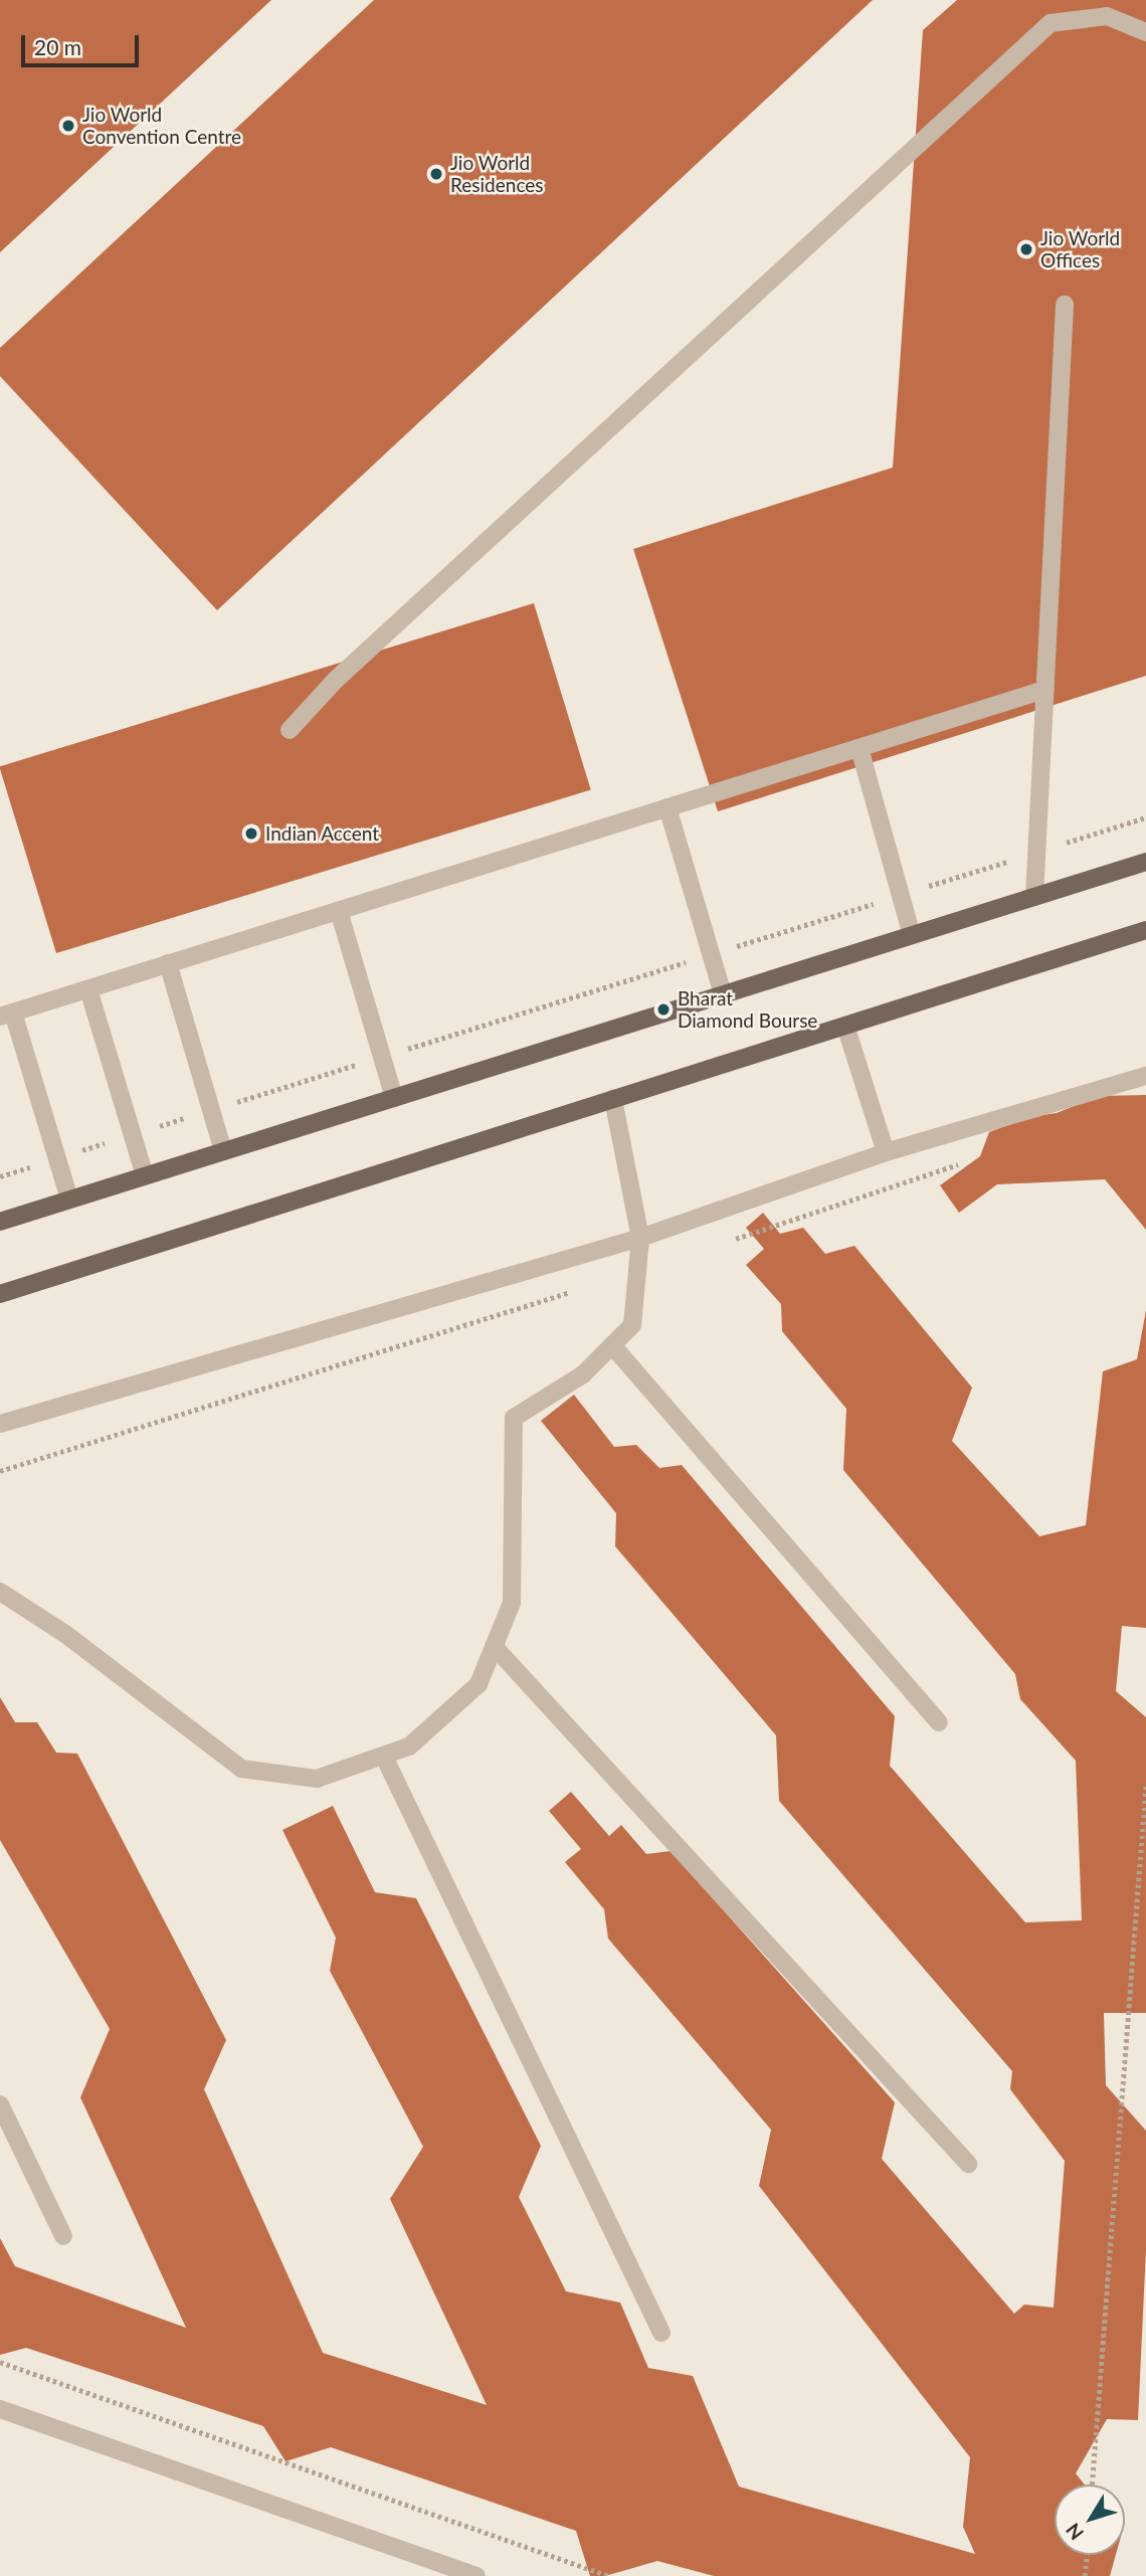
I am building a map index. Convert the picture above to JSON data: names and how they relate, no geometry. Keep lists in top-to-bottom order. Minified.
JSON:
{"places":["Jio World Convention Centre","Jio World Residences","Jio World Offices","Indian Accent","Bharat Diamond Bourse"],"scale_bar":"20 m","north":"bottom left"}
